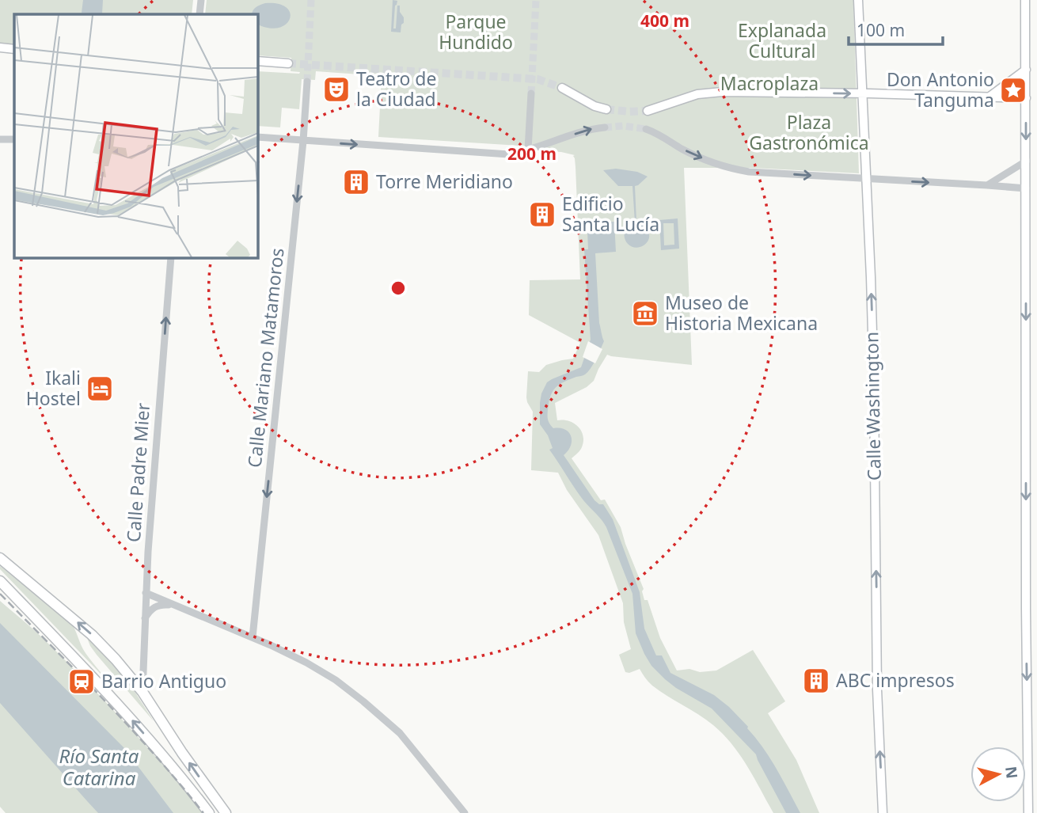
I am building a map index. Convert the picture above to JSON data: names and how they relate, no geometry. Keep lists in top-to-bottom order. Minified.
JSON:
{"streets":{"main road":["Calle Washington"],"street":["Calle Mariano Matamoros","Calle Padre Mier"]},"one_way":["Calle Mariano Matamoros","Calle Washington","Calle Padre Mier"],"water":["Río Santa Catarina"],"parks":["Parque Hundido","Explanada Cultural","Macroplaza","Plaza Gastronómica"],"places":{"theatre":["Teatro de la Ciudad"],"place":["Don Antonio Tanguma"],"building":["Torre Meridiano","Edificio Santa Lucía","ABC impresos"],"museum":["Museo de Historia Mexicana"],"hotel":["Ikali Hostel"],"station":["Barrio Antiguo"]},"scale_bar":"100 m","north":"right","rings":["400 m","200 m"]}
